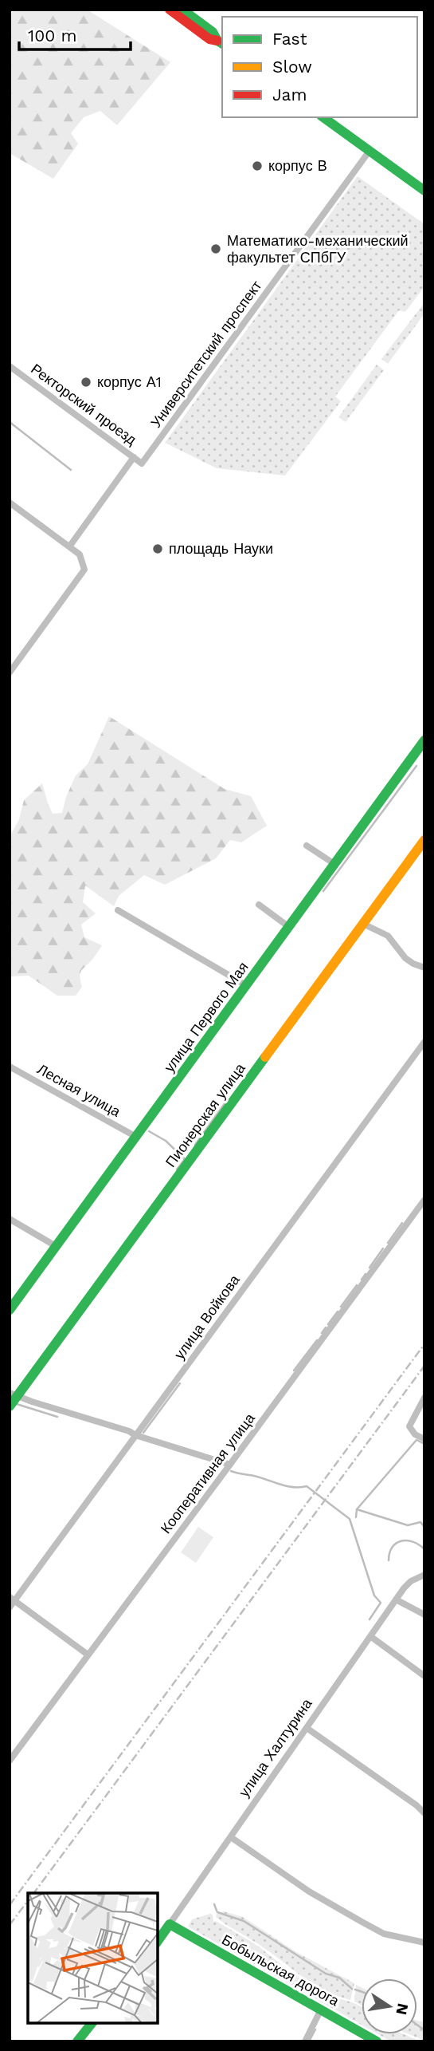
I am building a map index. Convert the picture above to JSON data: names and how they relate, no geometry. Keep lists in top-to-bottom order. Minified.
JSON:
{"streets":{"street":["Университетский проспект","Ректорский проезд","улица Первого Мая","Лесная улица","Пионерская улица","улица Войкова","Кооперативная улица","улица Халтурина","Бобыльская дорога"]},"crossings":[["Университетский проспект","Ректорский проезд"],["улица Первого Мая","Лесная улица"],["улица Халтурина","Бобыльская дорога"]],"places":["корпус В","Математико-механический факультет СПбГУ","корпус А1","площадь Науки"],"legend":["Fast","Slow","Jam"],"scale_bar":"100 m","north":"right"}
